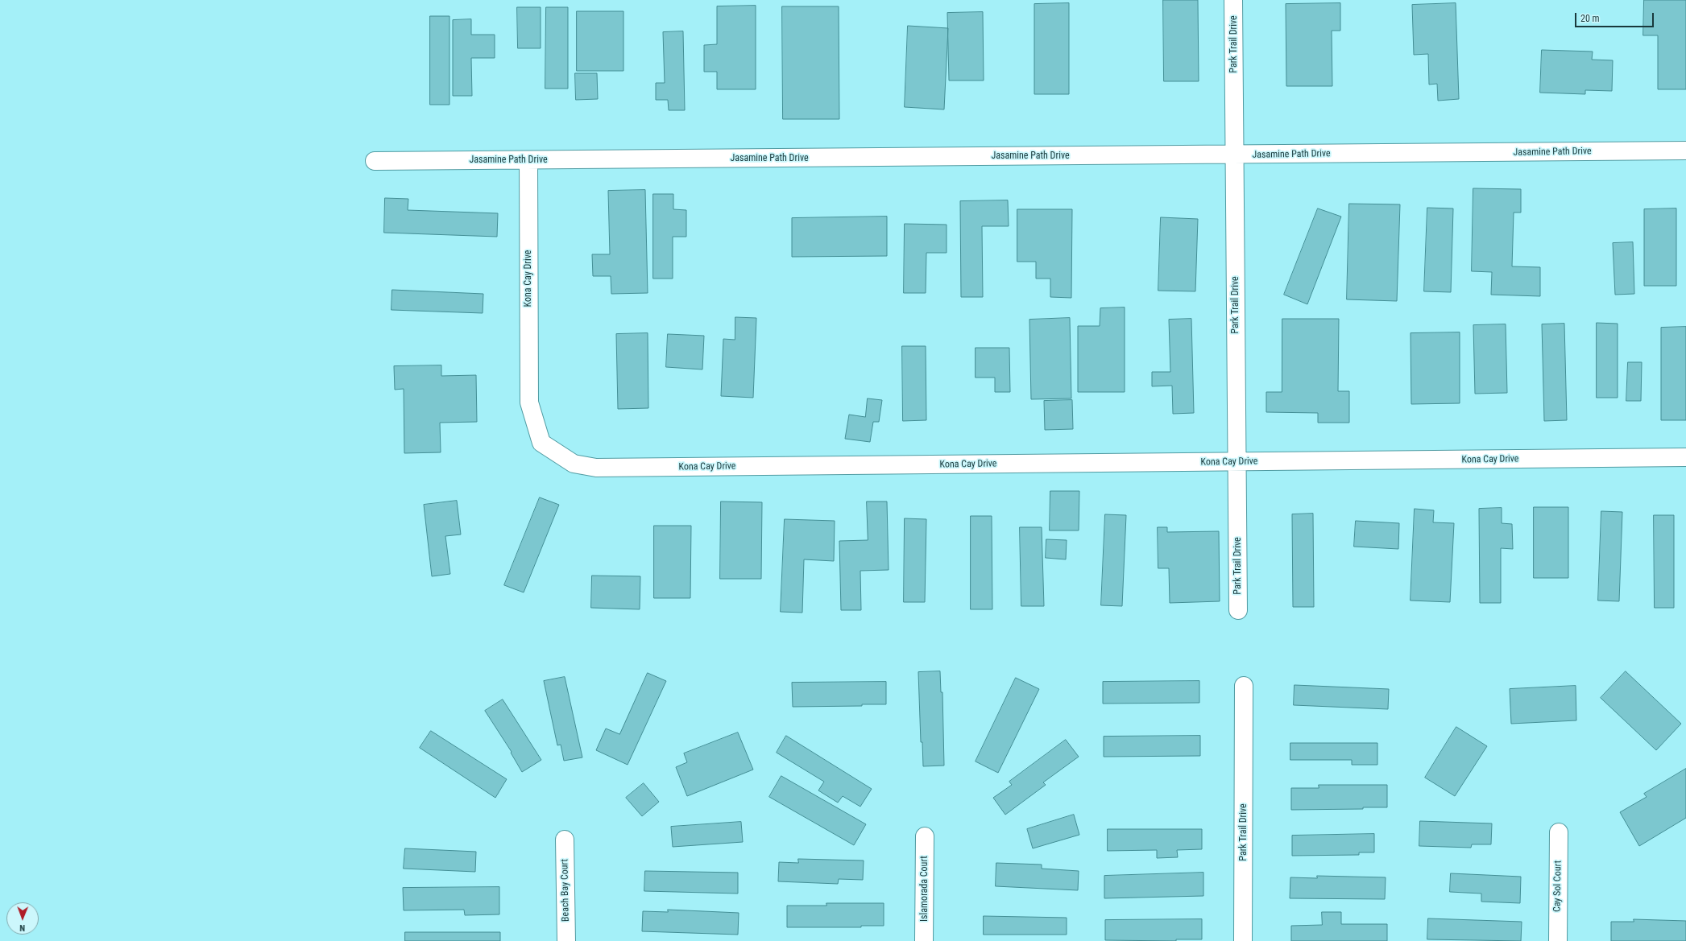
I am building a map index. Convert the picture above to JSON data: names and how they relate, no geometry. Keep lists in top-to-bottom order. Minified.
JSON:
{"streets":{"street":["Park Trail Drive","Jasamine Path Drive","Kona Cay Drive","Cay Sol Court","Islamorada Court","Beach Bay Court"]},"crossings":[["Park Trail Drive","Jasamine Path Drive"],["Park Trail Drive","Kona Cay Drive"],["Jasamine Path Drive","Kona Cay Drive"]],"scale_bar":"20 m","north":"bottom"}
